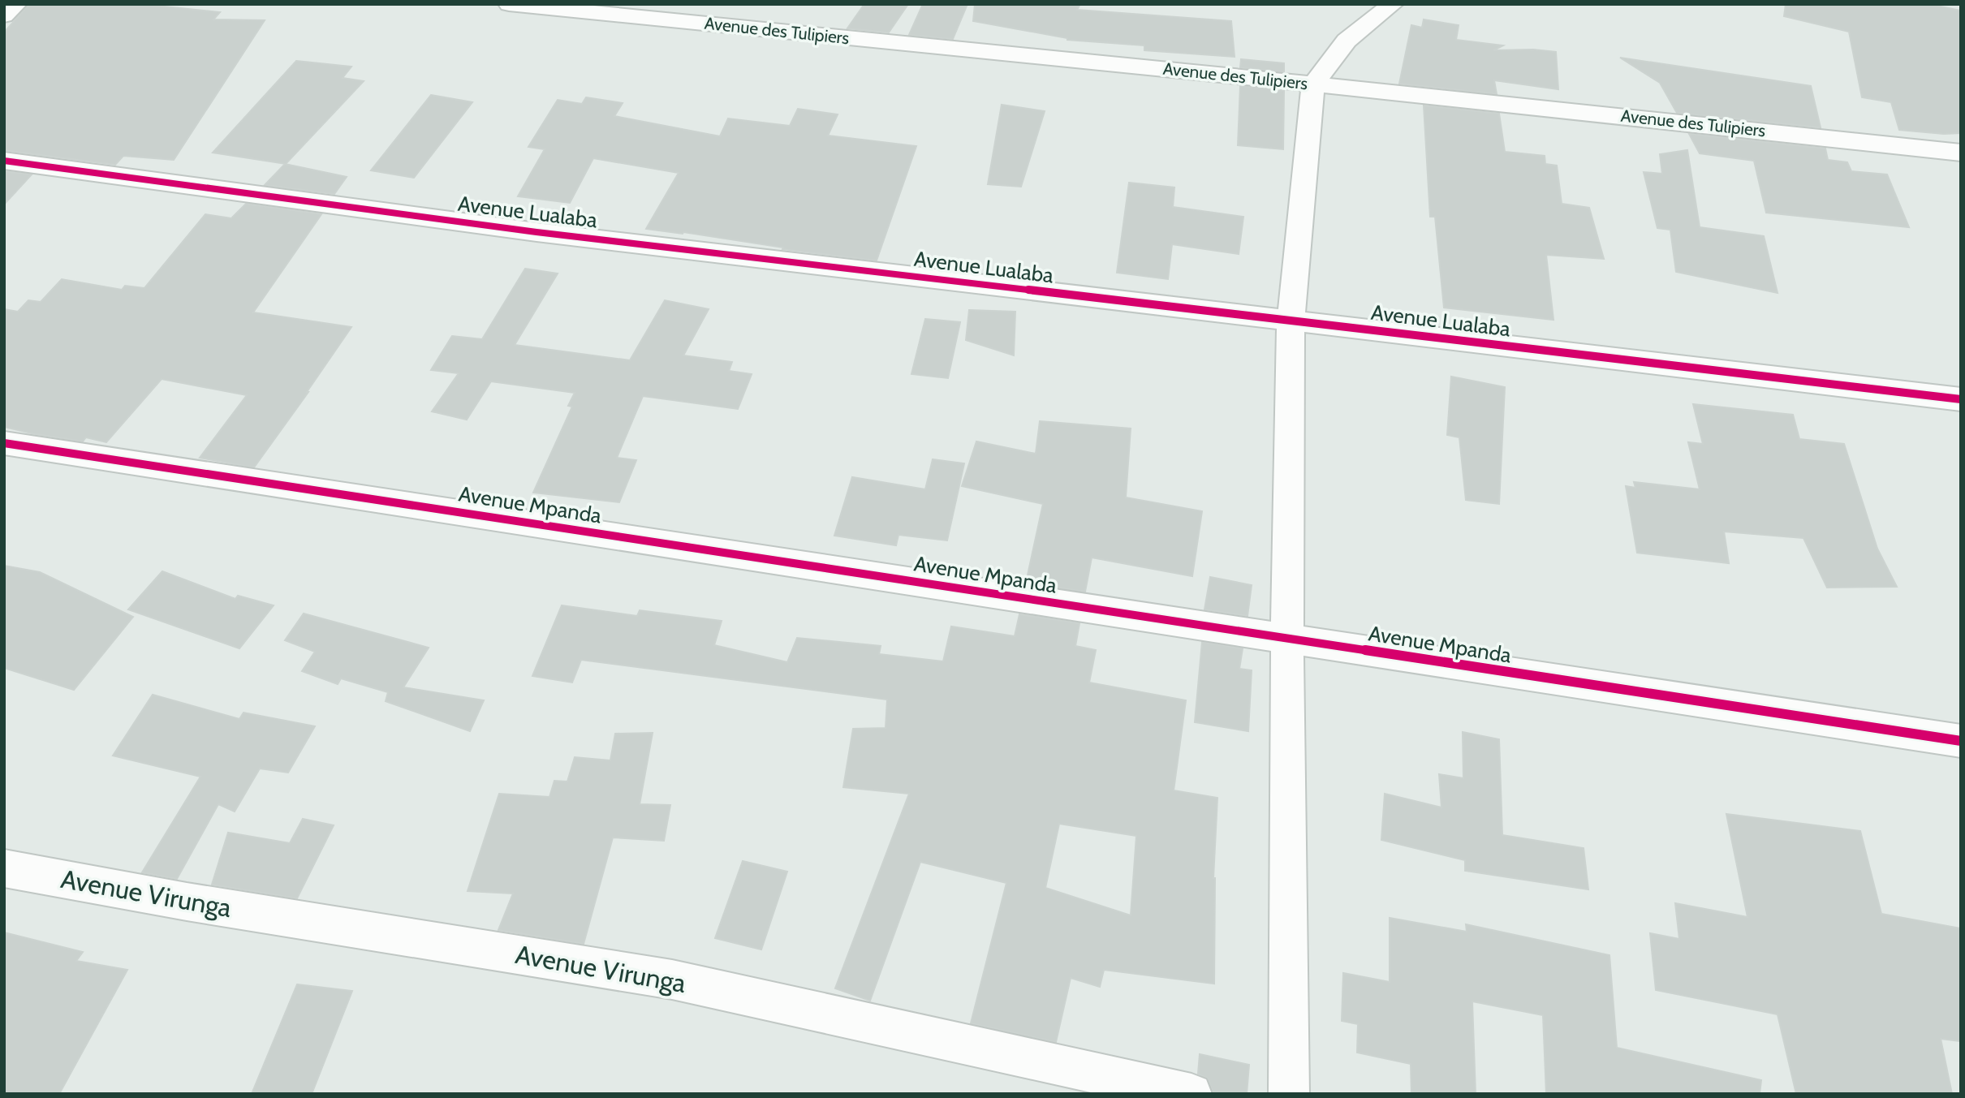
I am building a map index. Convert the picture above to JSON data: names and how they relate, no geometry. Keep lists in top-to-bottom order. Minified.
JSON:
{"streets":{"street":["Avenue des Tulipiers","Avenue Lualaba","Avenue Mpanda","Avenue Virunga"]}}
